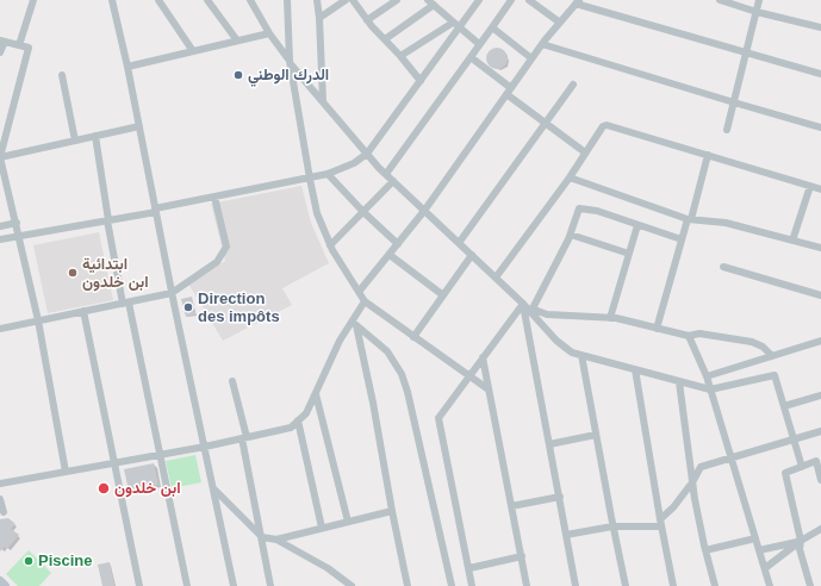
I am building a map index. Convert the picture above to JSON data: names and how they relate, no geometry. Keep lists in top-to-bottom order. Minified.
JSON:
{"places":["الدرك الوطني","ابتدائية ابن خلدون","Direction des impôts","ابن خلدون","Piscine"]}
